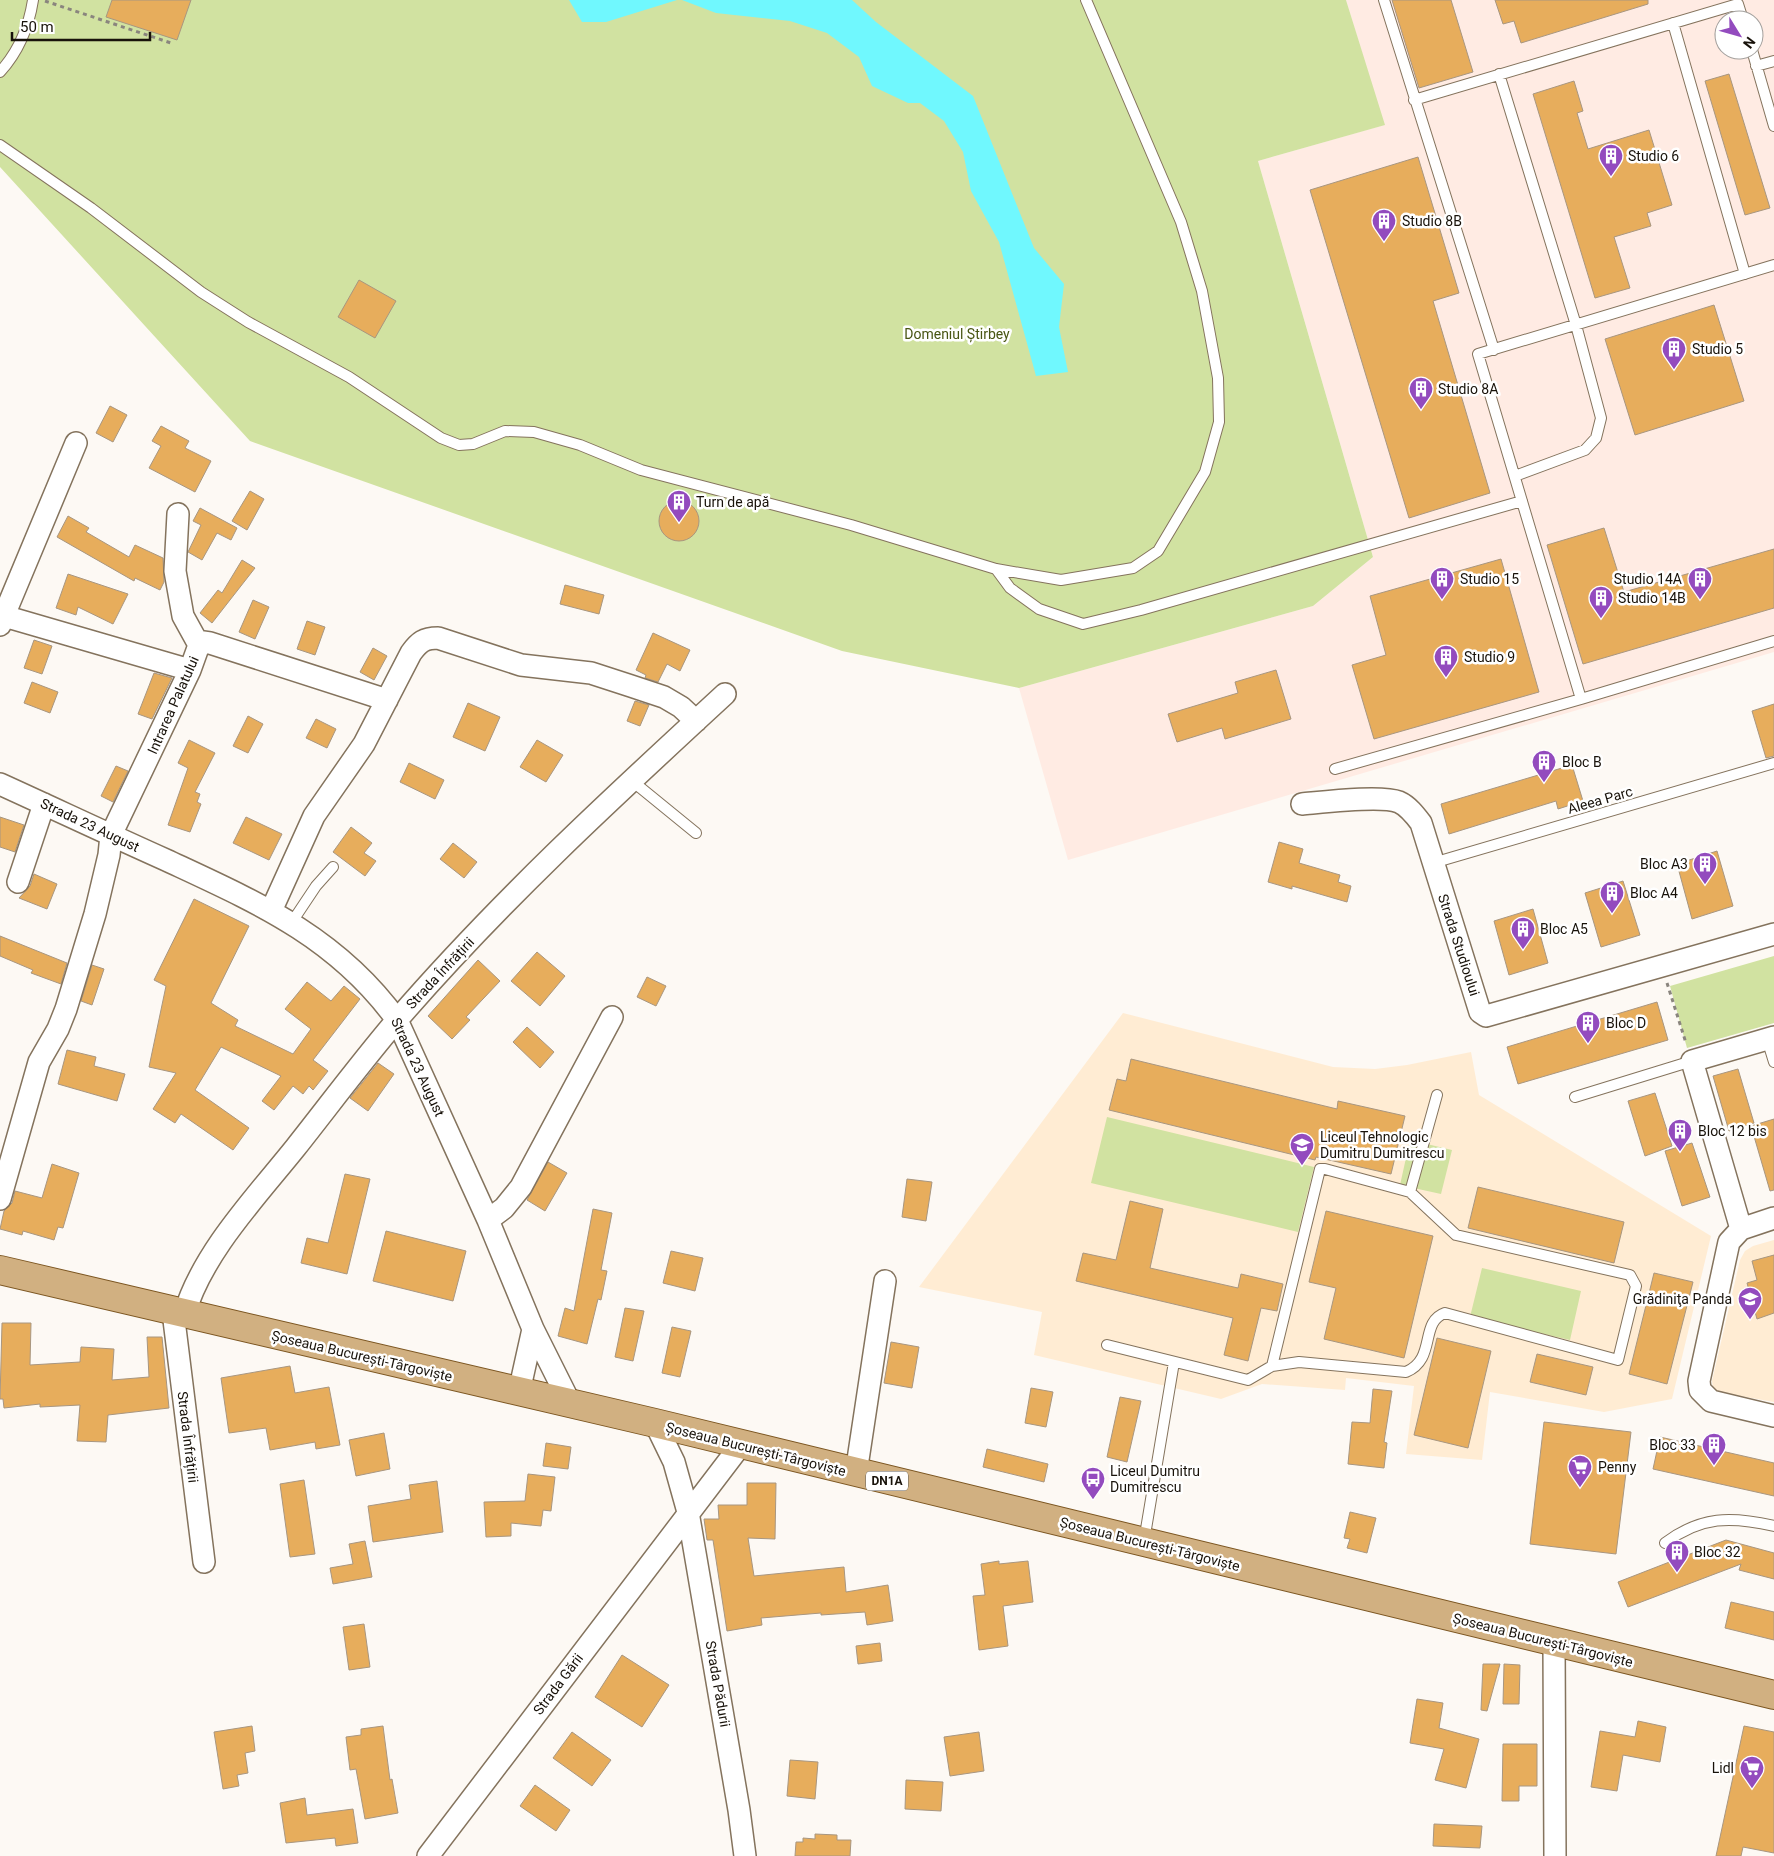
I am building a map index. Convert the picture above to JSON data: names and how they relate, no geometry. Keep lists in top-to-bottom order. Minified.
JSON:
{"streets":{"main road":["Șoseaua București-Târgoviște","DN1A"],"street":["Intrarea Palatului","Strada 23 August","Strada Studioului","Strada Înfrățirii","Strada Gării","Strada Pădurii"],"lane":["Aleea Parc"]},"crossings":[["Intrarea Palatului","Strada 23 August"],["Aleea Parc","Strada Studioului"],["Strada 23 August","Strada Înfrățirii"],["Strada 23 August","Șoseaua București-Târgoviște"],["Strada Înfrățirii","Șoseaua București-Târgoviște"],["Șoseaua București-Târgoviște","Strada Gării"],["Șoseaua București-Târgoviște","Strada Pădurii"],["Strada Gării","Strada Pădurii"]],"parks":["Domeniul Știrbey"],"places":{"building":["Studio 6","Studio 8B","Studio 5","Studio 8A","Turn de apă","Studio 15","Studio 14A","Studio 14B","Studio 9","Bloc B","Bloc A3","Bloc A4","Bloc A5","Bloc D","Bloc 12 bis","Bloc 33","Bloc 32"],"school or university":["Liceul Tehnologic Dumitru Dumitrescu","Grădiniţa Panda"],"supermarket":["Penny","Lidl"],"bus stop":["Liceul Dumitru Dumitrescu"]},"scale_bar":"50 m","north":"bottom right"}
